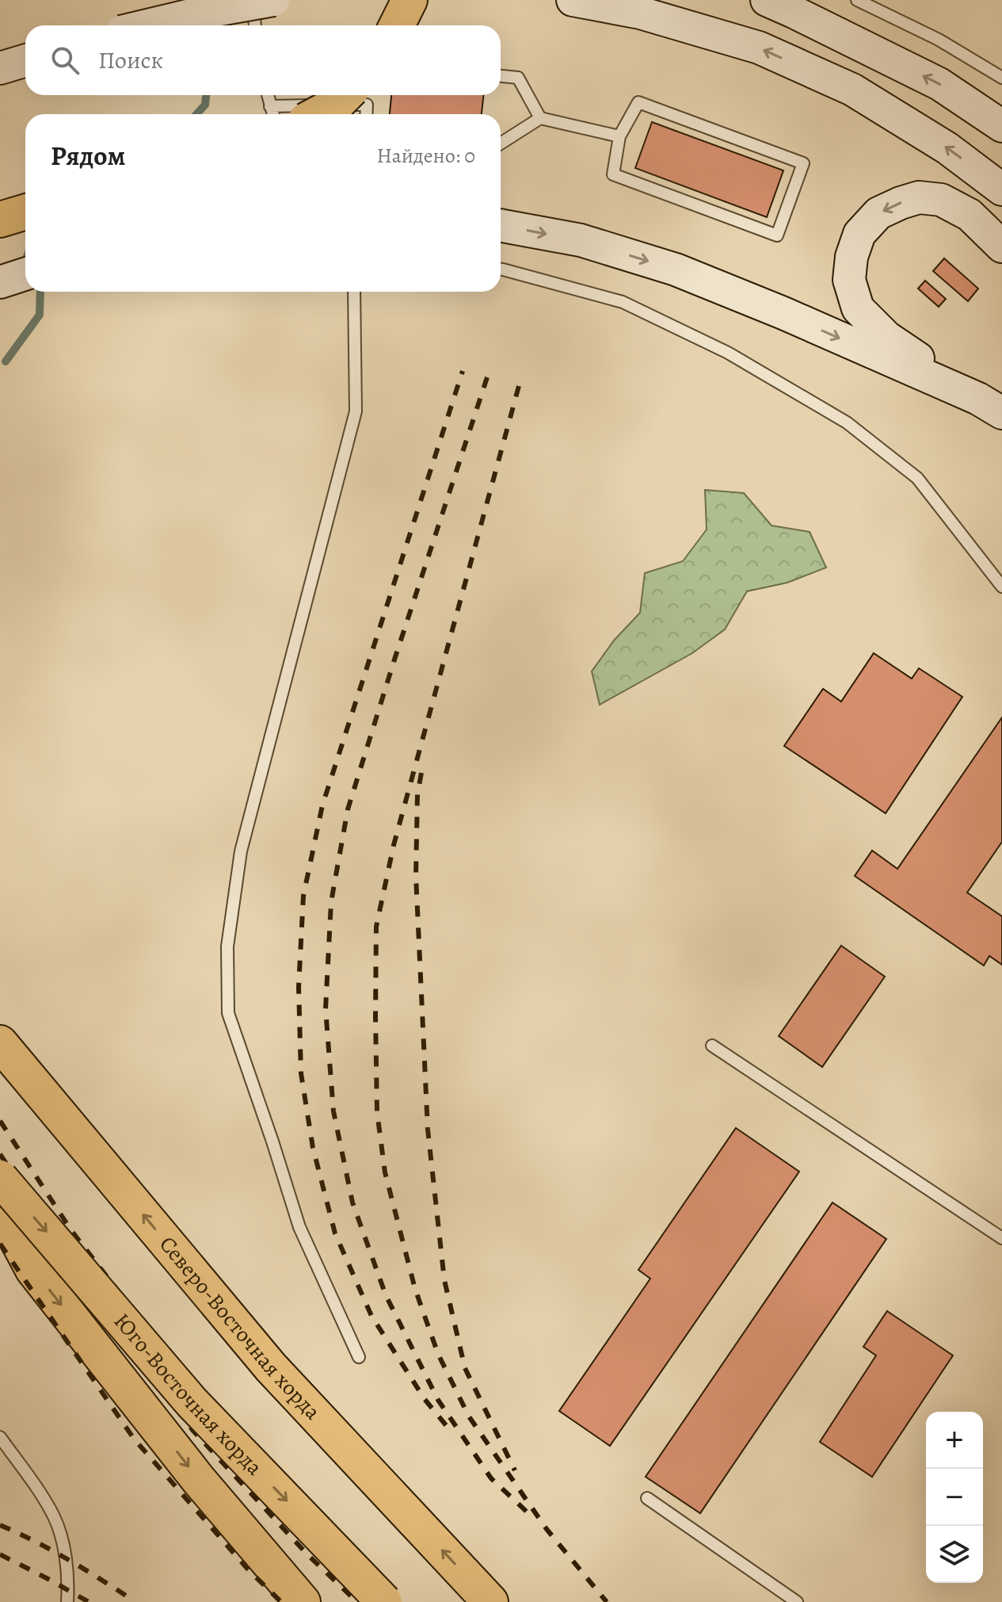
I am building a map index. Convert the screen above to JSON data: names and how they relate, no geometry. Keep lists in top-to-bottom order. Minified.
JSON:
{"streets":{"main road":["Северо-Восточная хорда","Юго-Восточная хорда"]},"page":{"search":"Поиск","heading":["Рядом","Найдено: 0"],"map_buttons":["+","−"]}}
